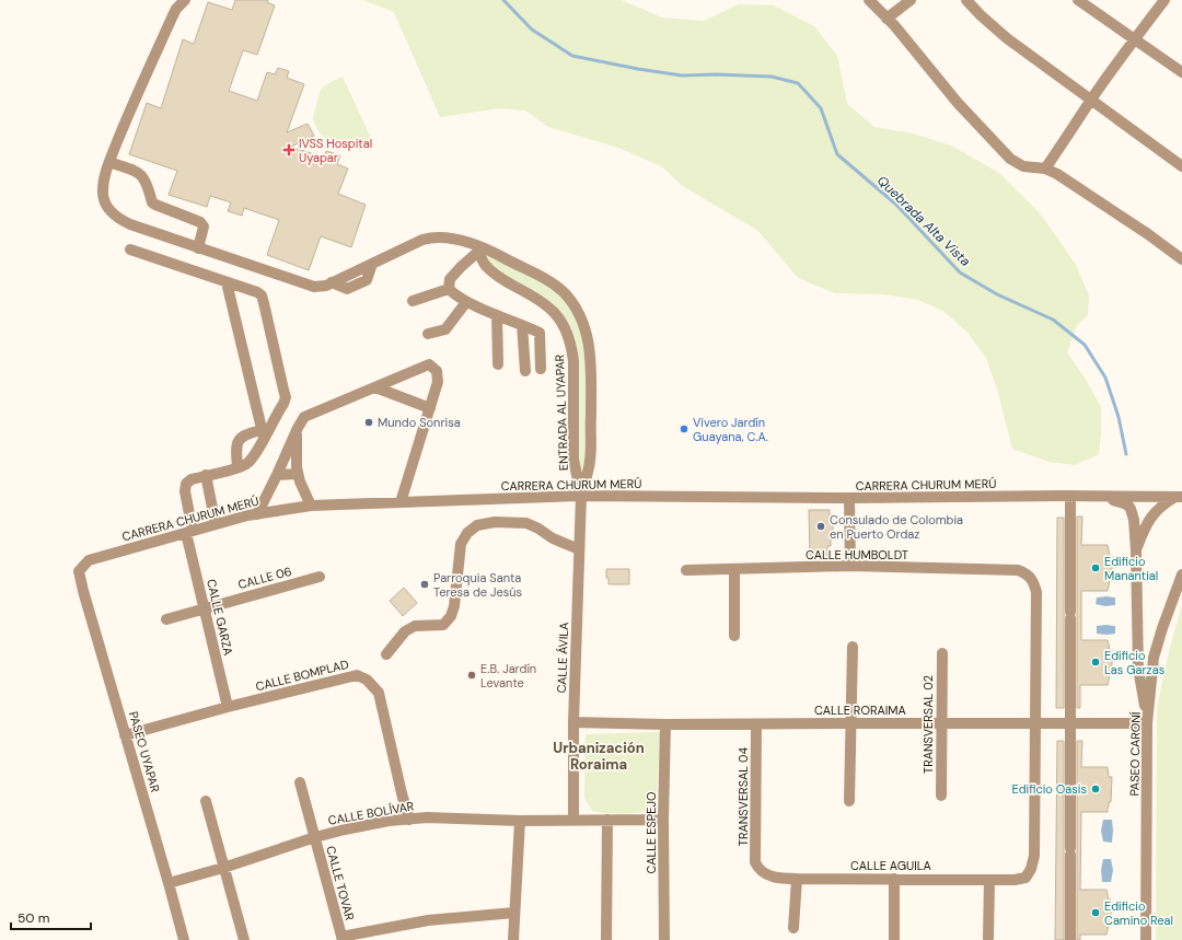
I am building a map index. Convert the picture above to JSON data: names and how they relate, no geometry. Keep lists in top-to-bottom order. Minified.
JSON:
{"streets":{"street":["ENTRADA AL UYAPAR","CARRERA CHURUM MERÚ","CALLE HUMBOLDT","CALLE 06","CALLE GARZA","CALLE ÁVILA","CALLE BOMPLAD","CALLE RORAIMA","TRANSVERSAL 02","PASEO UYAPAR","PASEO CARONÍ","TRANSVERSAL 04","CALLE BOLÍVAR","CALLE ESPEJO","CALLE AGUILA","CALLE TOVAR"]},"crossings":[["ENTRADA AL UYAPAR","CARRERA CHURUM MERÚ"],["ENTRADA AL UYAPAR","CALLE ÁVILA"],["CARRERA CHURUM MERÚ","CALLE GARZA"],["CARRERA CHURUM MERÚ","CALLE ÁVILA"],["CARRERA CHURUM MERÚ","PASEO UYAPAR"],["CALLE HUMBOLDT","CALLE RORAIMA"],["CALLE HUMBOLDT","CALLE AGUILA"],["CALLE 06","CALLE GARZA"],["CALLE GARZA","CALLE BOMPLAD"],["CALLE ÁVILA","CALLE RORAIMA"],["CALLE ÁVILA","CALLE BOLÍVAR"],["CALLE BOMPLAD","PASEO UYAPAR"],["CALLE BOMPLAD","CALLE BOLÍVAR"],["CALLE RORAIMA","TRANSVERSAL 02"],["CALLE RORAIMA","PASEO CARONÍ"],["CALLE RORAIMA","TRANSVERSAL 04"],["CALLE RORAIMA","CALLE ESPEJO"],["CALLE RORAIMA","CALLE AGUILA"],["PASEO UYAPAR","CALLE BOLÍVAR"],["TRANSVERSAL 04","CALLE AGUILA"],["CALLE BOLÍVAR","CALLE ESPEJO"],["CALLE BOLÍVAR","CALLE TOVAR"]],"districts":["Urbanización Roraima"],"water":["Quebrada Alta Vista"],"places":{"health":["IVSS Hospital Uyapar"],"other":["Mundo Sonrisa","Vivero Jardín Guayana, C.A.","Consulado de Colombia en Puerto Ordaz","Edificio Manantial","Parroquia Santa Teresa de Jesús","Edificio Las Garzas","E.B. Jardín Levante","Edificio Oasis","Edificio Camino Real"]},"scale_bar":"50 m"}
